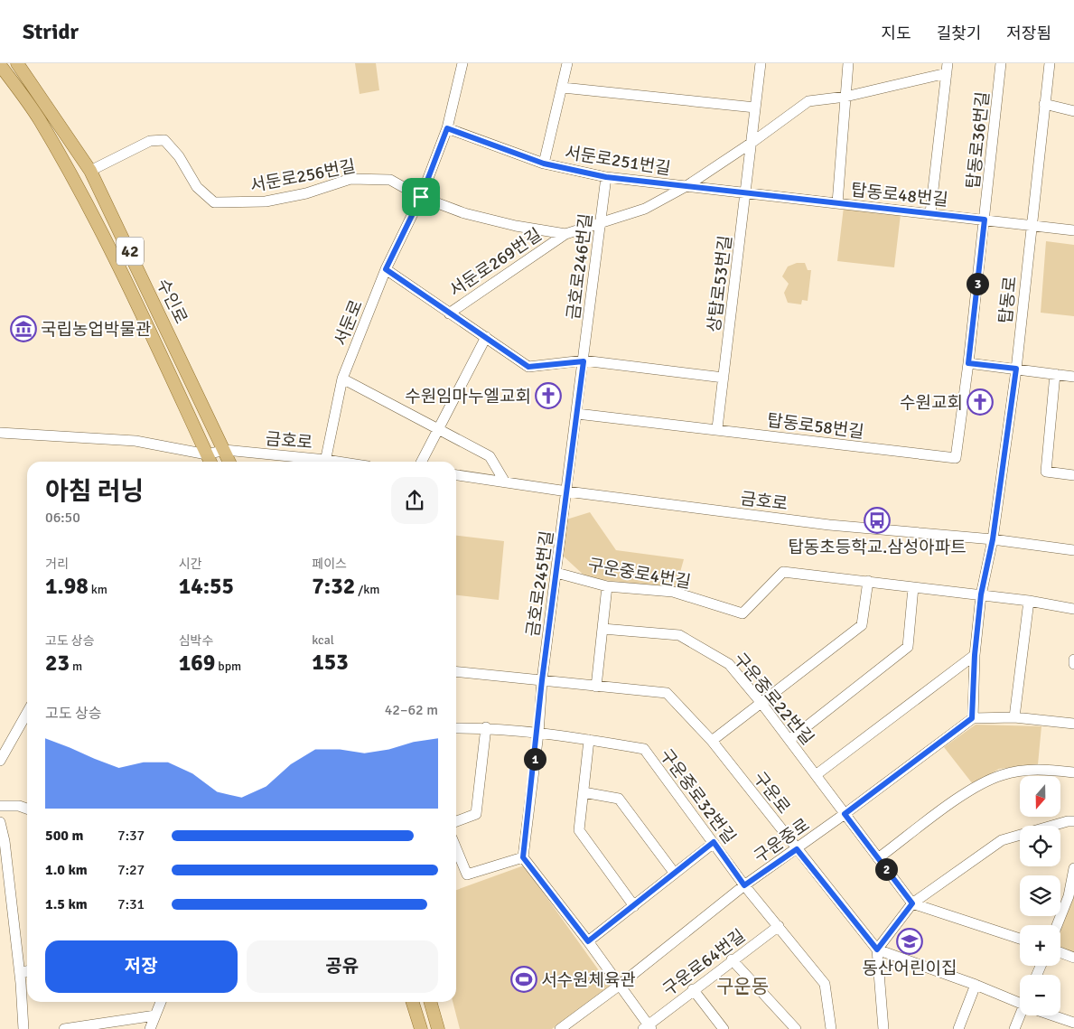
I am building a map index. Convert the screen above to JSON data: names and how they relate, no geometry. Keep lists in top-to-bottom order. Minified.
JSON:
{"streets":{"main road":["42","수인로"],"street":["탑동로36번길","서둔로251번길","서둔로256번길","탑동로48번길","서둔로269번길","금호로246번길","상탑로53번길","탑동로","서둔로","탑동로58번길","금호로","구운중로4번길","금호로245번길","구운중로22번길","구운로","구운중로32번길","구운중로","구운로64번길"]},"crossings":[["탑동로36번길","탑동로48번길"],["탑동로36번길","탑동로58번길"],["서둔로251번길","탑동로48번길"],["서둔로251번길","서둔로269번길"],["서둔로251번길","금호로246번길"],["서둔로251번길","상탑로53번길"],["서둔로251번길","서둔로"],["서둔로256번길","수인로"],["서둔로256번길","서둔로"],["탑동로48번길","상탑로53번길"],["탑동로48번길","탑동로"],["탑동로48번길","탑동로58번길"],["서둔로269번길","금호로246번길"],["금호로246번길","탑동로58번길"],["금호로246번길","금호로"],["금호로246번길","금호로245번길"],["상탑로53번길","탑동로58번길"],["탑동로","금호로"],["수인로","금호로"],["금호로","금호로245번길"],["구운중로4번길","금호로245번길"],["금호로245번길","구운로"],["금호로245번길","구운중로32번길"],["금호로245번길","구운로64번길"],["구운중로22번길","구운중로"],["구운로","구운중로"],["구운중로32번길","구운중로"],["구운중로32번길","구운로64번길"],["구운중로","구운로64번길"]],"districts":["구운동"],"places":{"museum":["국립농업박물관"],"church":["수원임마누엘교회","수원교회"],"bus stop":["탑동초등학교.삼성아파트"],"school or university":["동산어린이집"],"sports":["서수원체육관"]},"north":"bottom","page":{"header":"Stridr","nav":["지도","길찾기","저장됨"],"pins":["3","1","2"],"heading":["아침 러닝","06:50"],"stats":[["거리","1.98 km"],["시간","14:55"],["페이스","7:32 /km"],["고도 상승","23 m"],["심박수","169 bpm"],["kcal","153"]],"chart":["고도 상승","42–62 m"],"map_buttons":["+","−"],"list":[{"name":"500 m","note":"7:37"},{"name":"1.0 km","note":"7:27"},{"name":"1.5 km","note":"7:31"}],"buttons":["저장","공유"]}}
